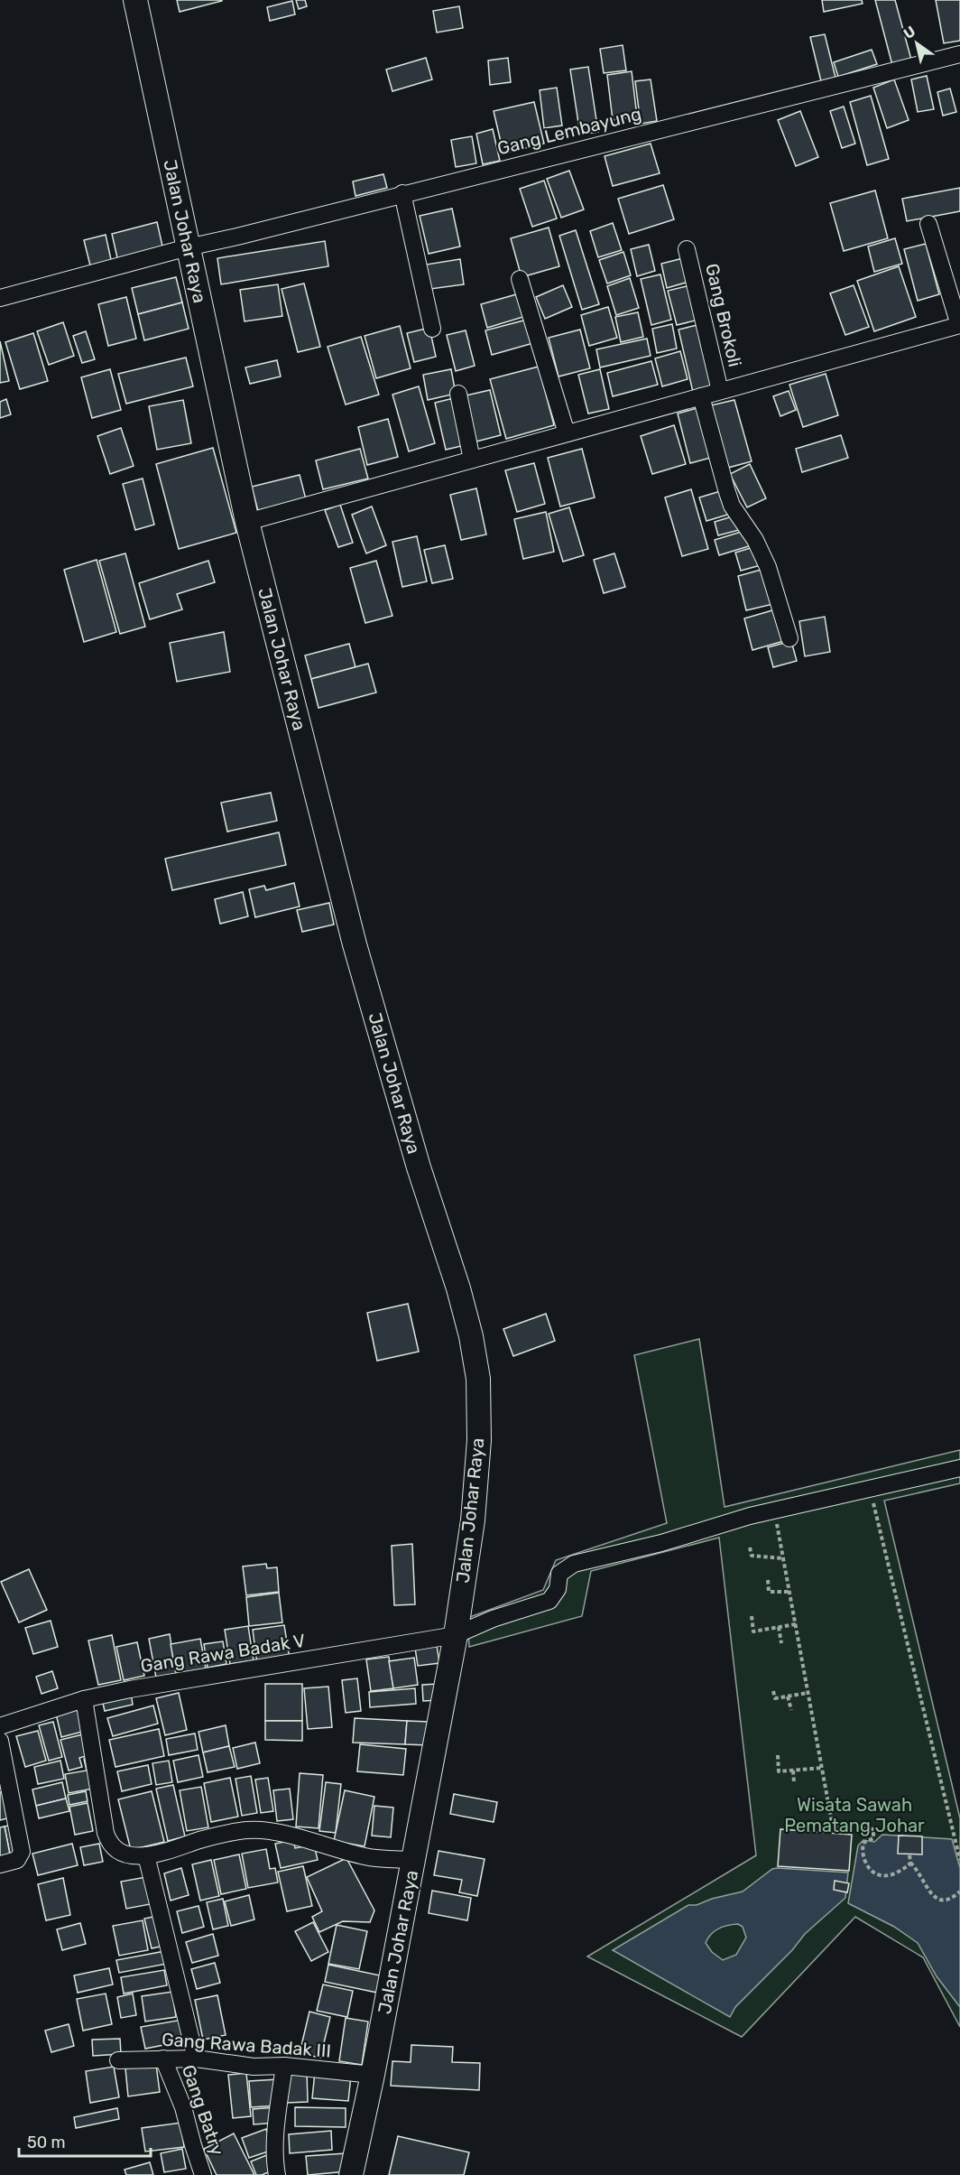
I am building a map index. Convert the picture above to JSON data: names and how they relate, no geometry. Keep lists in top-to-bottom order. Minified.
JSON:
{"streets":{"street":["Gang Lembayung","Jalan Johar Raya","Gang Brokoli","Gang Rawa Badak V","Gang Rawa Badak III","Gang Batry"]},"crossings":[["Gang Lembayung","Jalan Johar Raya"],["Jalan Johar Raya","Gang Rawa Badak V"],["Jalan Johar Raya","Gang Rawa Badak III"],["Gang Rawa Badak III","Gang Batry"]],"parks":["Wisata Sawah Pematang Johar"],"scale_bar":"50 m","north":"top left"}
